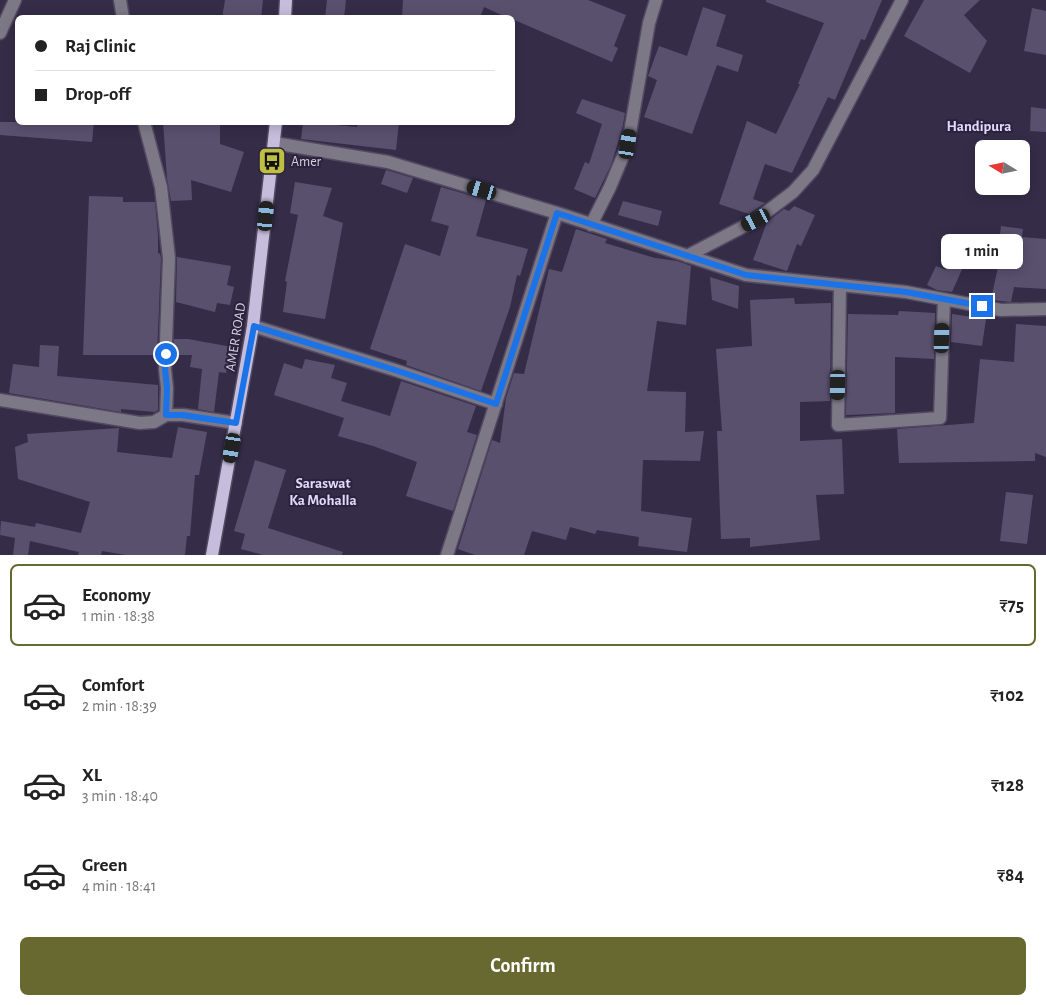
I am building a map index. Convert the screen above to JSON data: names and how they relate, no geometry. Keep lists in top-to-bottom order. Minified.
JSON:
{"streets":{"main road":["AMER ROAD"]},"districts":["Handipura","Saraswat Ka Mohalla"],"places":{"bus stop":["Amer"]},"north":"left","page":{"banner":["Raj Clinic","Drop-off"],"bubble":"1 min","list":[{"name":"Economy","note":"1 min · 18:38","value":"₹75"},{"name":"Comfort","note":"2 min · 18:39","value":"₹102"},{"name":"XL","note":"3 min · 18:40","value":"₹128"},{"name":"Green","note":"4 min · 18:41","value":"₹84"}],"buttons":"Confirm"}}
